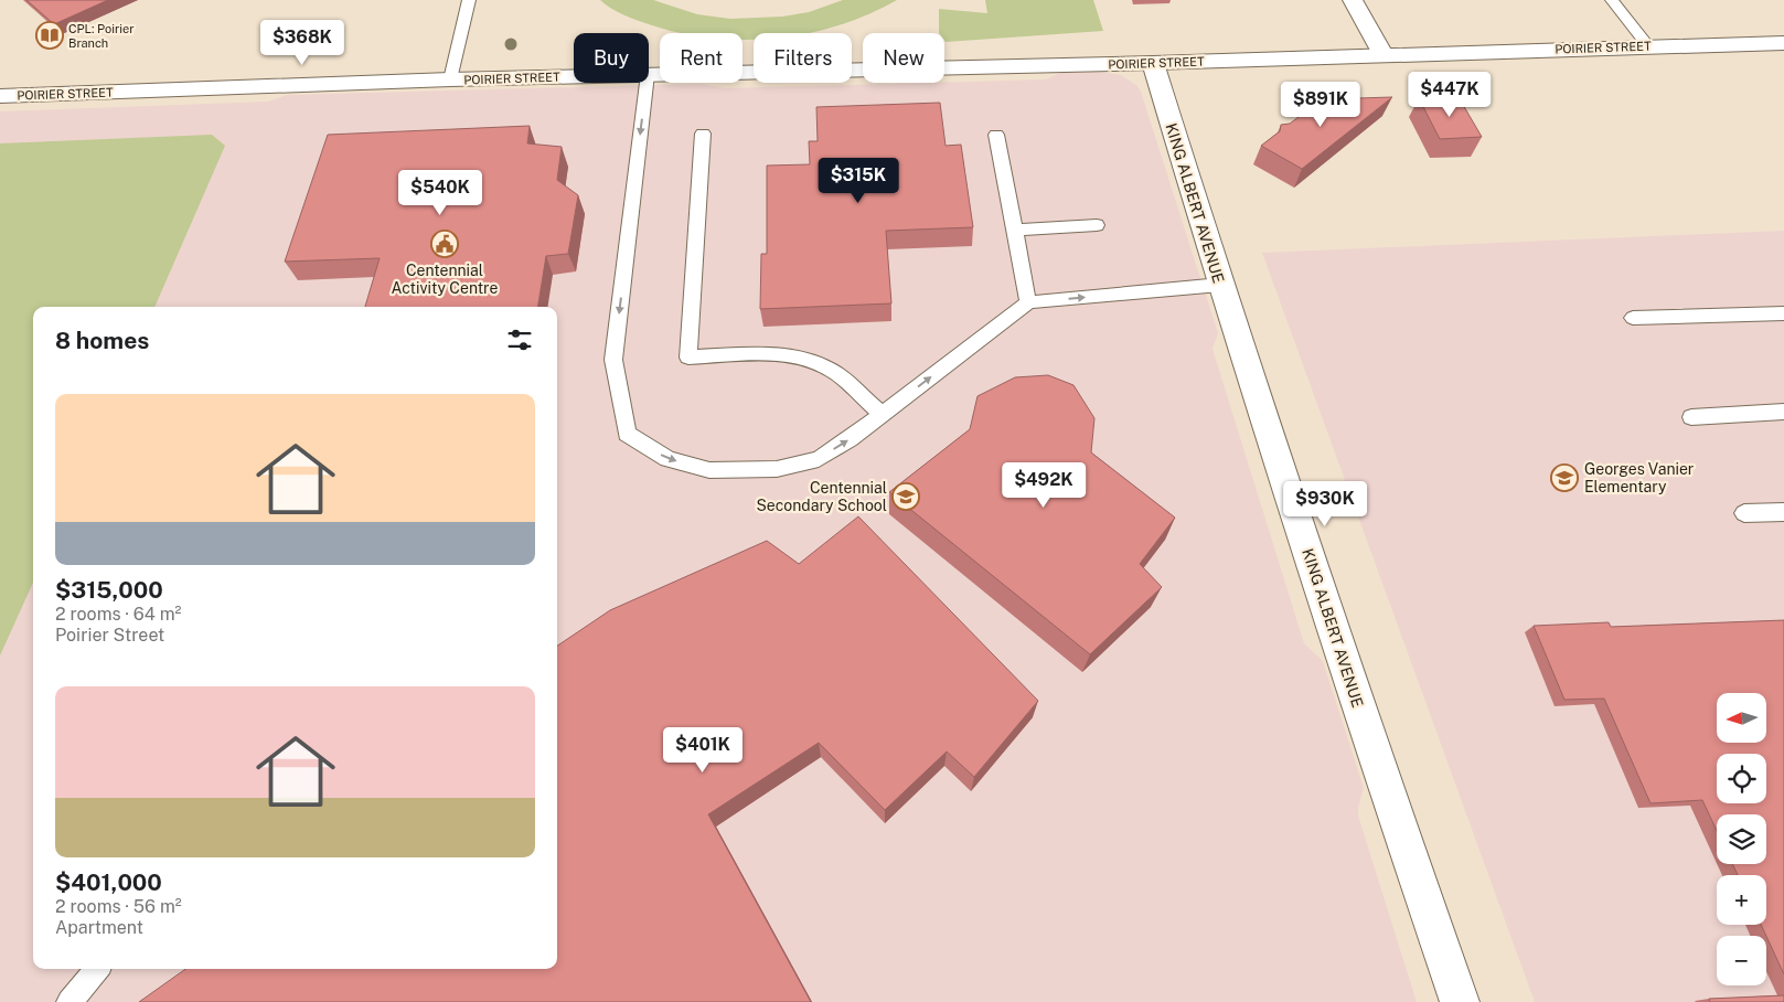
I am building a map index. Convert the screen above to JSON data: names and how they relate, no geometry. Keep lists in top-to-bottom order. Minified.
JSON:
{"streets":{"street":["POIRIER STREET","KING ALBERT AVENUE"]},"crossings":[["POIRIER STREET","KING ALBERT AVENUE"]],"places":{"library":["CPL: Poirier Branch"],"public building":["Centennial Activity Centre"],"school or university":["Georges Vanier Elementary","Centennial Secondary School"]},"north":"left","page":{"price":["$368K","$447K","$891K","$315K","$540K","$492K","$930K","$401K"],"chip":["Buy","Rent","Filters","New"],"heading":"8 homes","list":[{"name":"$315,000","note":"2 rooms · 64 m² · Poirier Street"},{"name":"$401,000","note":"2 rooms · 56 m² · Apartment"}],"map_buttons":["+","−"]}}
